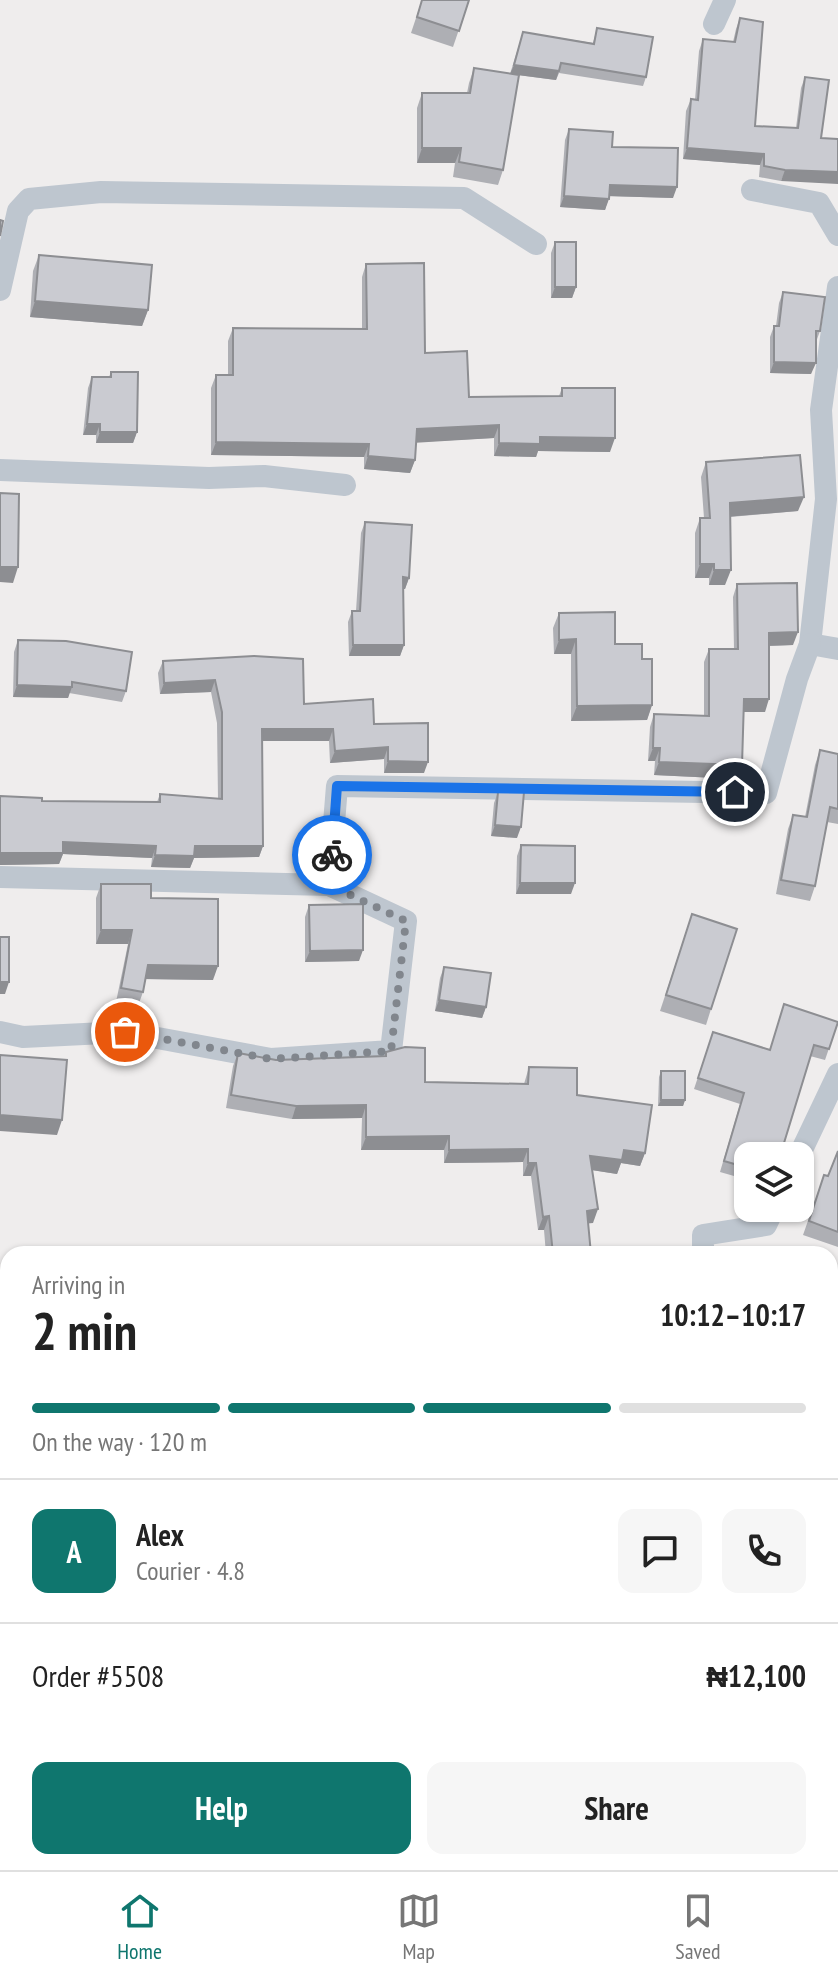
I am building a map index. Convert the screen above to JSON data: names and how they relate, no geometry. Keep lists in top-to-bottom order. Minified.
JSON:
{"page":{"heading":["2 min","Arriving in","10:12–10:17"],"panel":["Alex","Courier · 4.8","Order #5508","₦12,100"],"bar":"On the way · 120 m","round":"A","buttons":["Help","Share"],"tabs":["Home","Map","Saved"]}}
